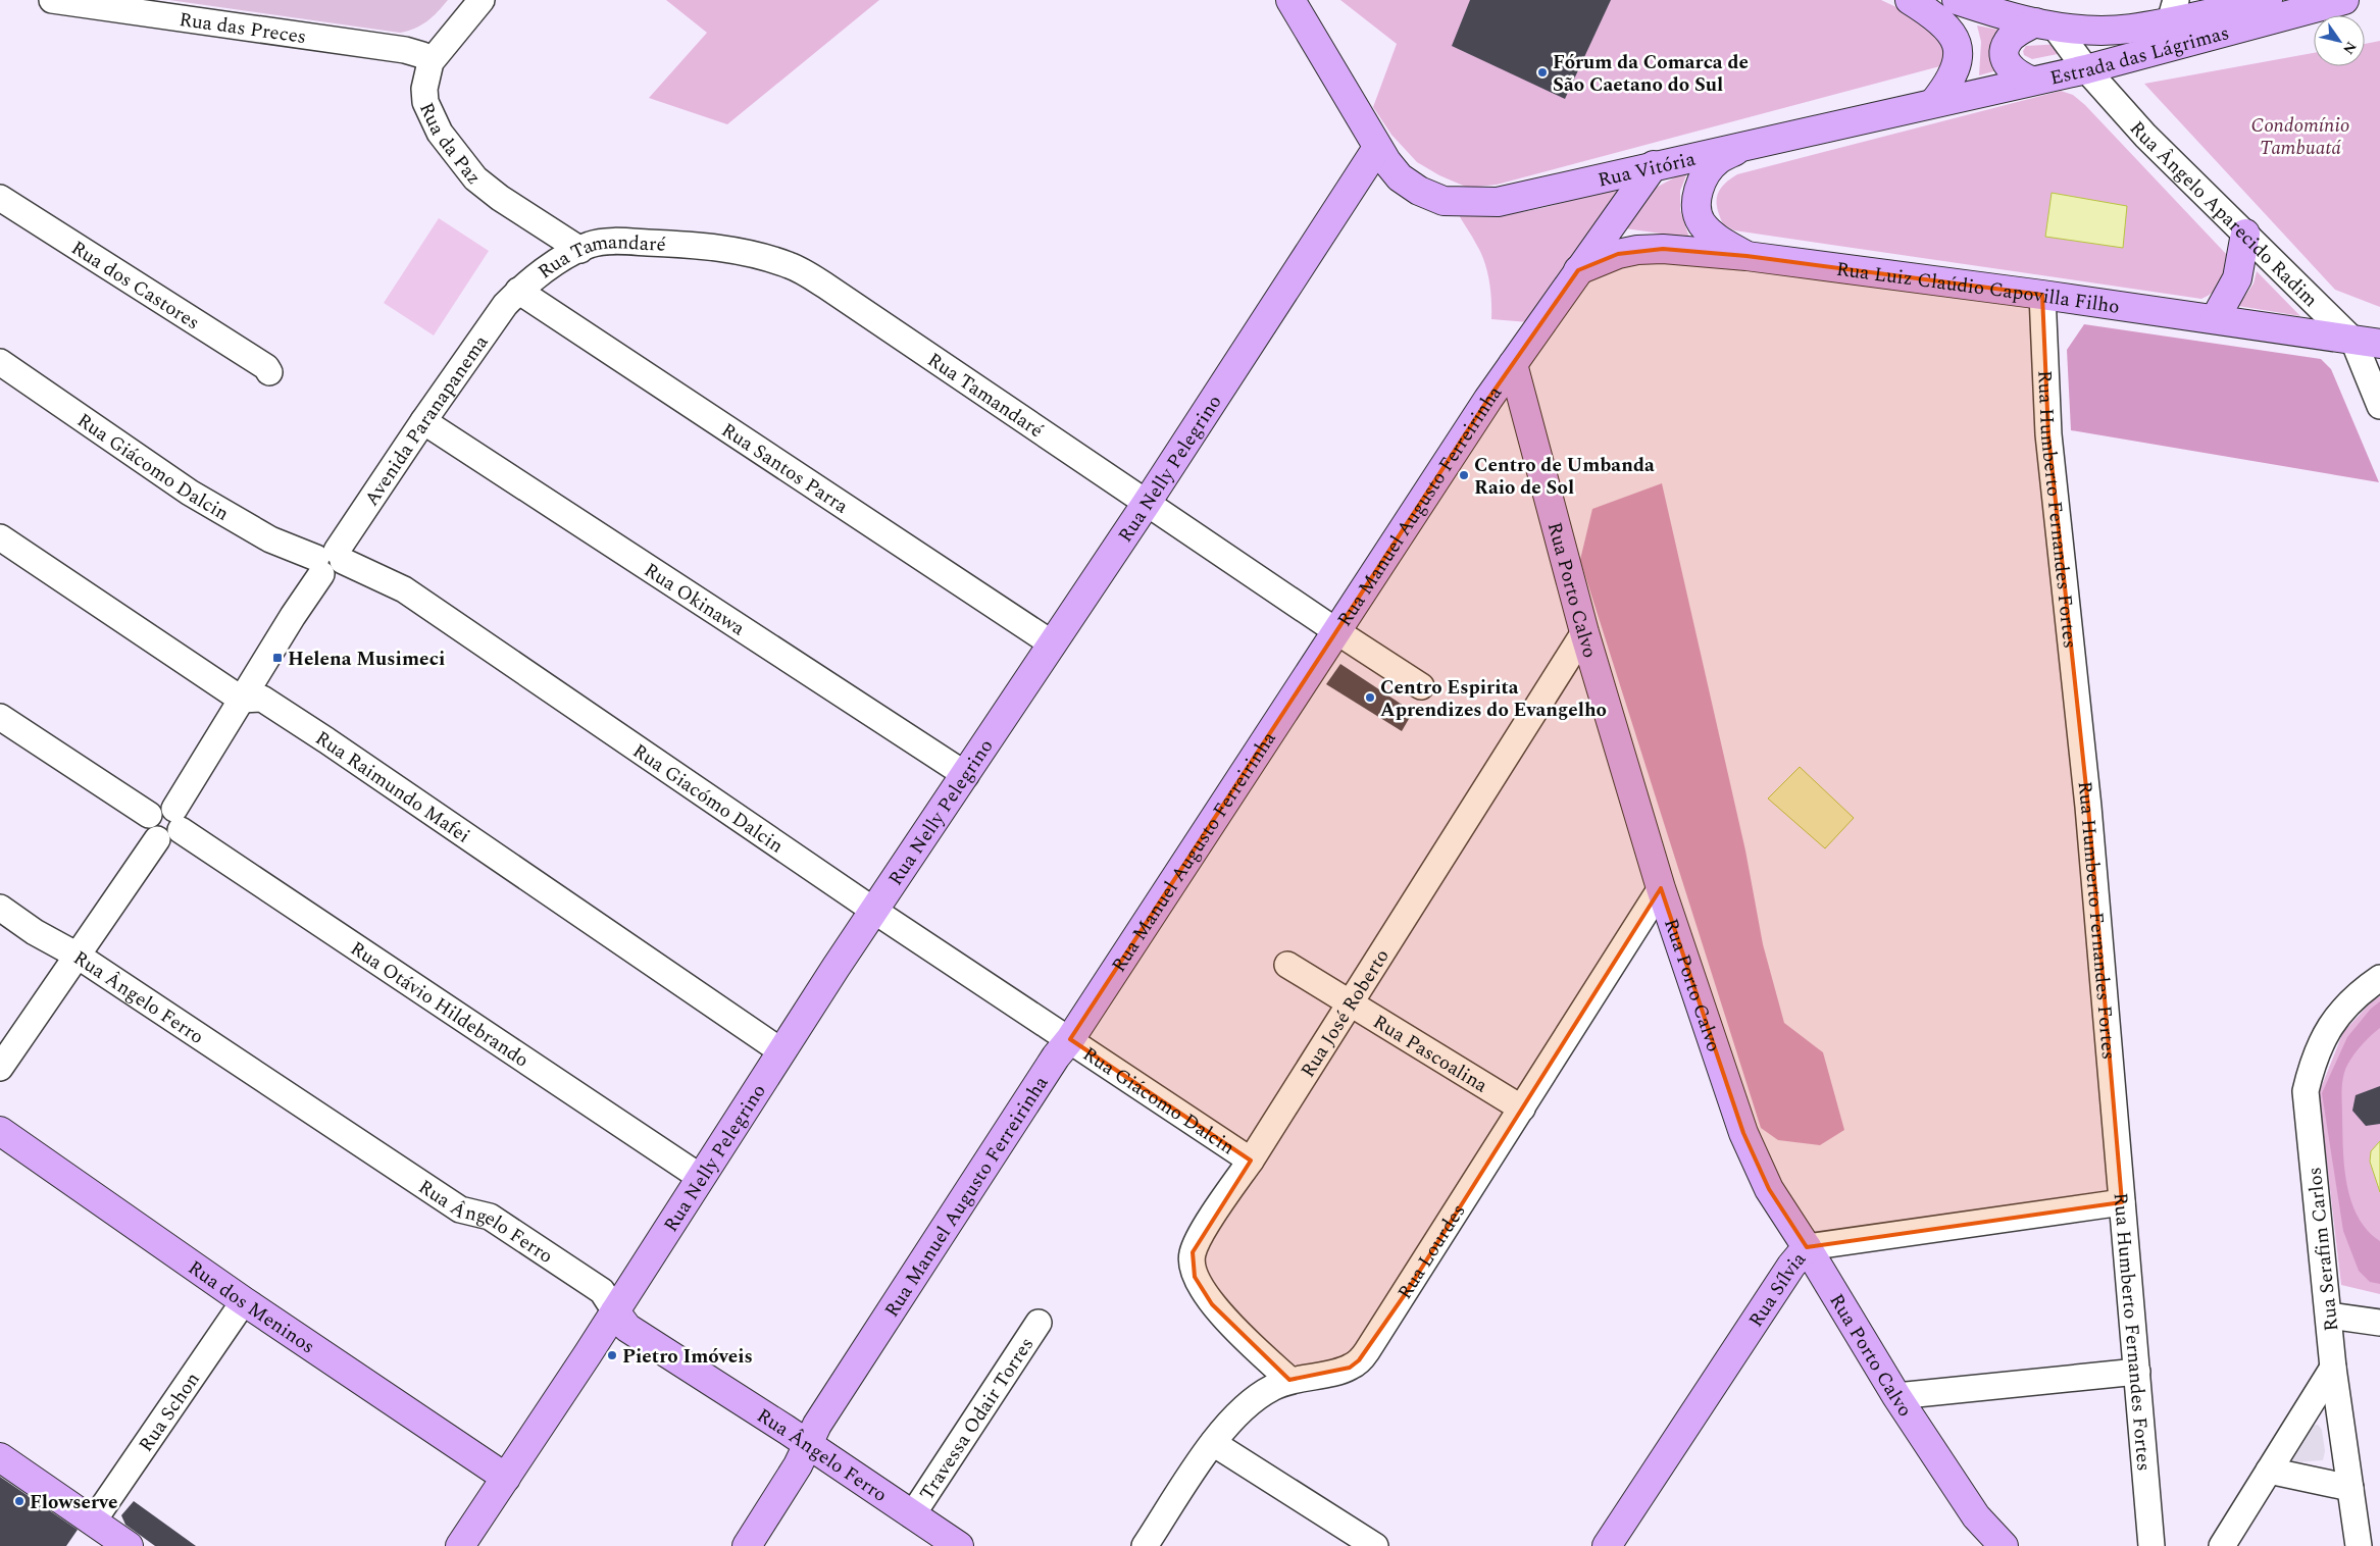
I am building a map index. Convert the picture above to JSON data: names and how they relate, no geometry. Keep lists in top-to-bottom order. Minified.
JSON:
{"streets":{"main road":["Estrada das Lágrimas","Rua Vitória","Rua Luiz Claúdio Capovilla Filho","Rua Nelly Pelegrino","Rua Manuel Augusto Ferreirinha","Rua Porto Calvo","Rua Ângelo Ferro","Rua Sílvia","Rua dos Meninos"],"street":["Rua das Preces","Rua da Paz","Rua Ângelo Aparecido Radim","Rua Tamandaré","Rua dos Castores","Avenida Paranapanema","Rua Giácomo Dalcin","Rua Santos Parra","Rua Humberto Fernandes Fortes","Rua Okinawa","Rua Raimundo Mafei","Rua Giacómo Dalcin","Rua Otávio Hildebrando","Rua José Roberto","Rua Pascoalina","Rua Serafim Carlos","Rua Lourdes","Rua Schon","Travessa Odair Torres"]},"crossings":[["Rua das Preces","Rua da Paz"],["Estrada das Lágrimas","Rua Vitória"],["Estrada das Lágrimas","Rua Ângelo Aparecido Radim"],["Rua da Paz","Rua Tamandaré"],["Rua Vitória","Rua Nelly Pelegrino"],["Rua Vitória","Rua Manuel Augusto Ferreirinha"],["Rua Ângelo Aparecido Radim","Rua Luiz Claúdio Capovilla Filho"],["Rua Tamandaré","Avenida Paranapanema"],["Rua Tamandaré","Rua Santos Parra"],["Rua Tamandaré","Rua Nelly Pelegrino"],["Rua Tamandaré","Rua Manuel Augusto Ferreirinha"],["Rua Luiz Claúdio Capovilla Filho","Rua Manuel Augusto Ferreirinha"],["Rua Luiz Claúdio Capovilla Filho","Rua Humberto Fernandes Fortes"],["Avenida Paranapanema","Rua Giácomo Dalcin"],["Avenida Paranapanema","Rua Santos Parra"],["Avenida Paranapanema","Rua Okinawa"],["Avenida Paranapanema","Rua Raimundo Mafei"],["Avenida Paranapanema","Rua Giacómo Dalcin"],["Avenida Paranapanema","Rua Otávio Hildebrando"],["Rua Giácomo Dalcin","Rua Manuel Augusto Ferreirinha"],["Rua Giácomo Dalcin","Rua Giacómo Dalcin"],["Rua Giácomo Dalcin","Rua José Roberto"],["Rua Santos Parra","Rua Nelly Pelegrino"],["Rua Nelly Pelegrino","Rua Okinawa"],["Rua Nelly Pelegrino","Rua Raimundo Mafei"],["Rua Nelly Pelegrino","Rua Giacómo Dalcin"],["Rua Nelly Pelegrino","Rua Ângelo Ferro"],["Rua Nelly Pelegrino","Rua Otávio Hildebrando"],["Rua Nelly Pelegrino","Rua dos Meninos"],["Rua Manuel Augusto Ferreirinha","Rua Porto Calvo"],["Rua Manuel Augusto Ferreirinha","Rua Giacómo Dalcin"],["Rua Manuel Augusto Ferreirinha","Rua Ângelo Ferro"],["Rua Humberto Fernandes Fortes","Rua Sílvia"],["Rua Porto Calvo","Rua José Roberto"],["Rua Porto Calvo","Rua Lourdes"],["Rua Porto Calvo","Rua Sílvia"],["Rua Ângelo Ferro","Travessa Odair Torres"],["Rua José Roberto","Rua Pascoalina"],["Rua José Roberto","Rua Lourdes"],["Rua Pascoalina","Rua Lourdes"],["Rua dos Meninos","Rua Schon"]],"parks":["Condomínio Tambuatá"],"places":{"other":["Fórum da Comarca de São Caetano do Sul","Centro de Umbanda Raio de Sol","Centro Espirita Aprendizes do Evangelho","Pietro Imóveis","Flowserve"],"transit":["Helena Musimeci"]},"north":"bottom right"}
